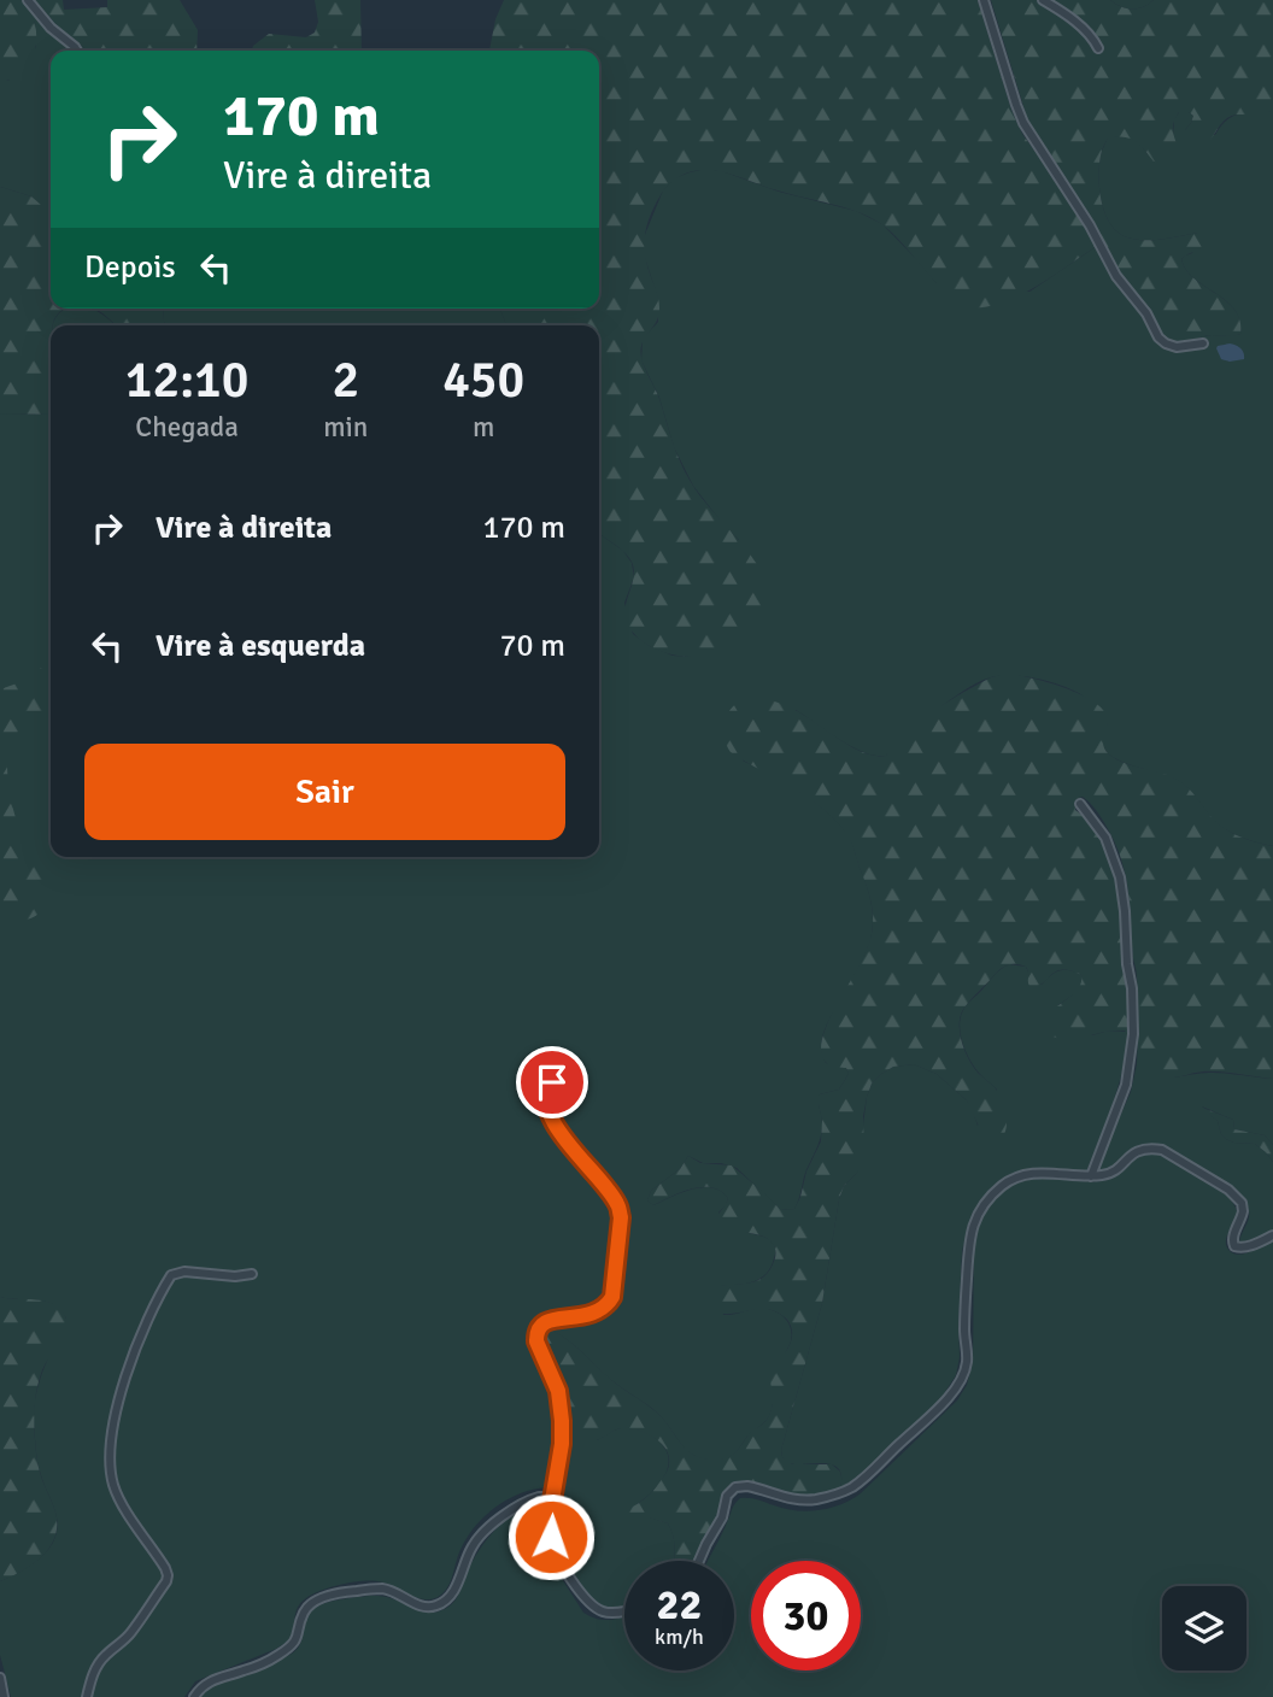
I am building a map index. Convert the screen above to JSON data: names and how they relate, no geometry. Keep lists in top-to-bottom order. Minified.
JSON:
{"page":{"turn":["170 m","Vire à direita"],"then":"Depois","eta":["12:10","Chegada","2","min","450","m"],"list":[{"name":"Vire à direita","value":"170 m"},{"name":"Vire à esquerda","value":"70 m"}],"buttons":"Sair","speed":"22 km/h","limit":"30"}}
